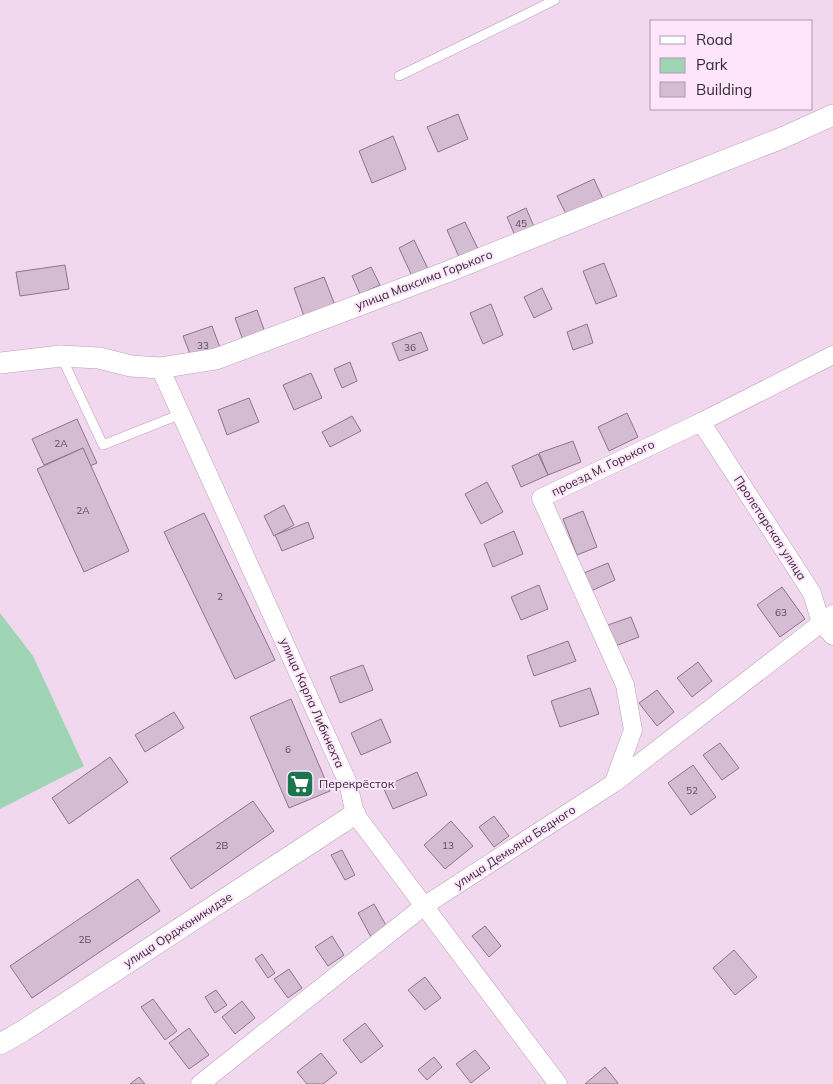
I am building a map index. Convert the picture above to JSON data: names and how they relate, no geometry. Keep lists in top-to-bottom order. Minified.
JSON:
{"streets":{"street":["улица Максима Горького","проезд М. Горького","Пролетарская улица","улица Карла Либкнехта","улица Демьяна Бедного","улица Орджоникидзе"]},"crossings":[["улица Максима Горького","улица Карла Либкнехта"],["проезд М. Горького","Пролетарская улица"],["проезд М. Горького","улица Демьяна Бедного"],["Пролетарская улица","улица Демьяна Бедного"],["улица Карла Либкнехта","улица Демьяна Бедного"],["улица Карла Либкнехта","улица Орджоникидзе"]],"places":{"supermarket":["Перекрёсток"]},"house_numbers":["45","33","36","2А","2А","2","63","6","52","2В","13","2Б"],"legend":["Road","Park","Building"]}
